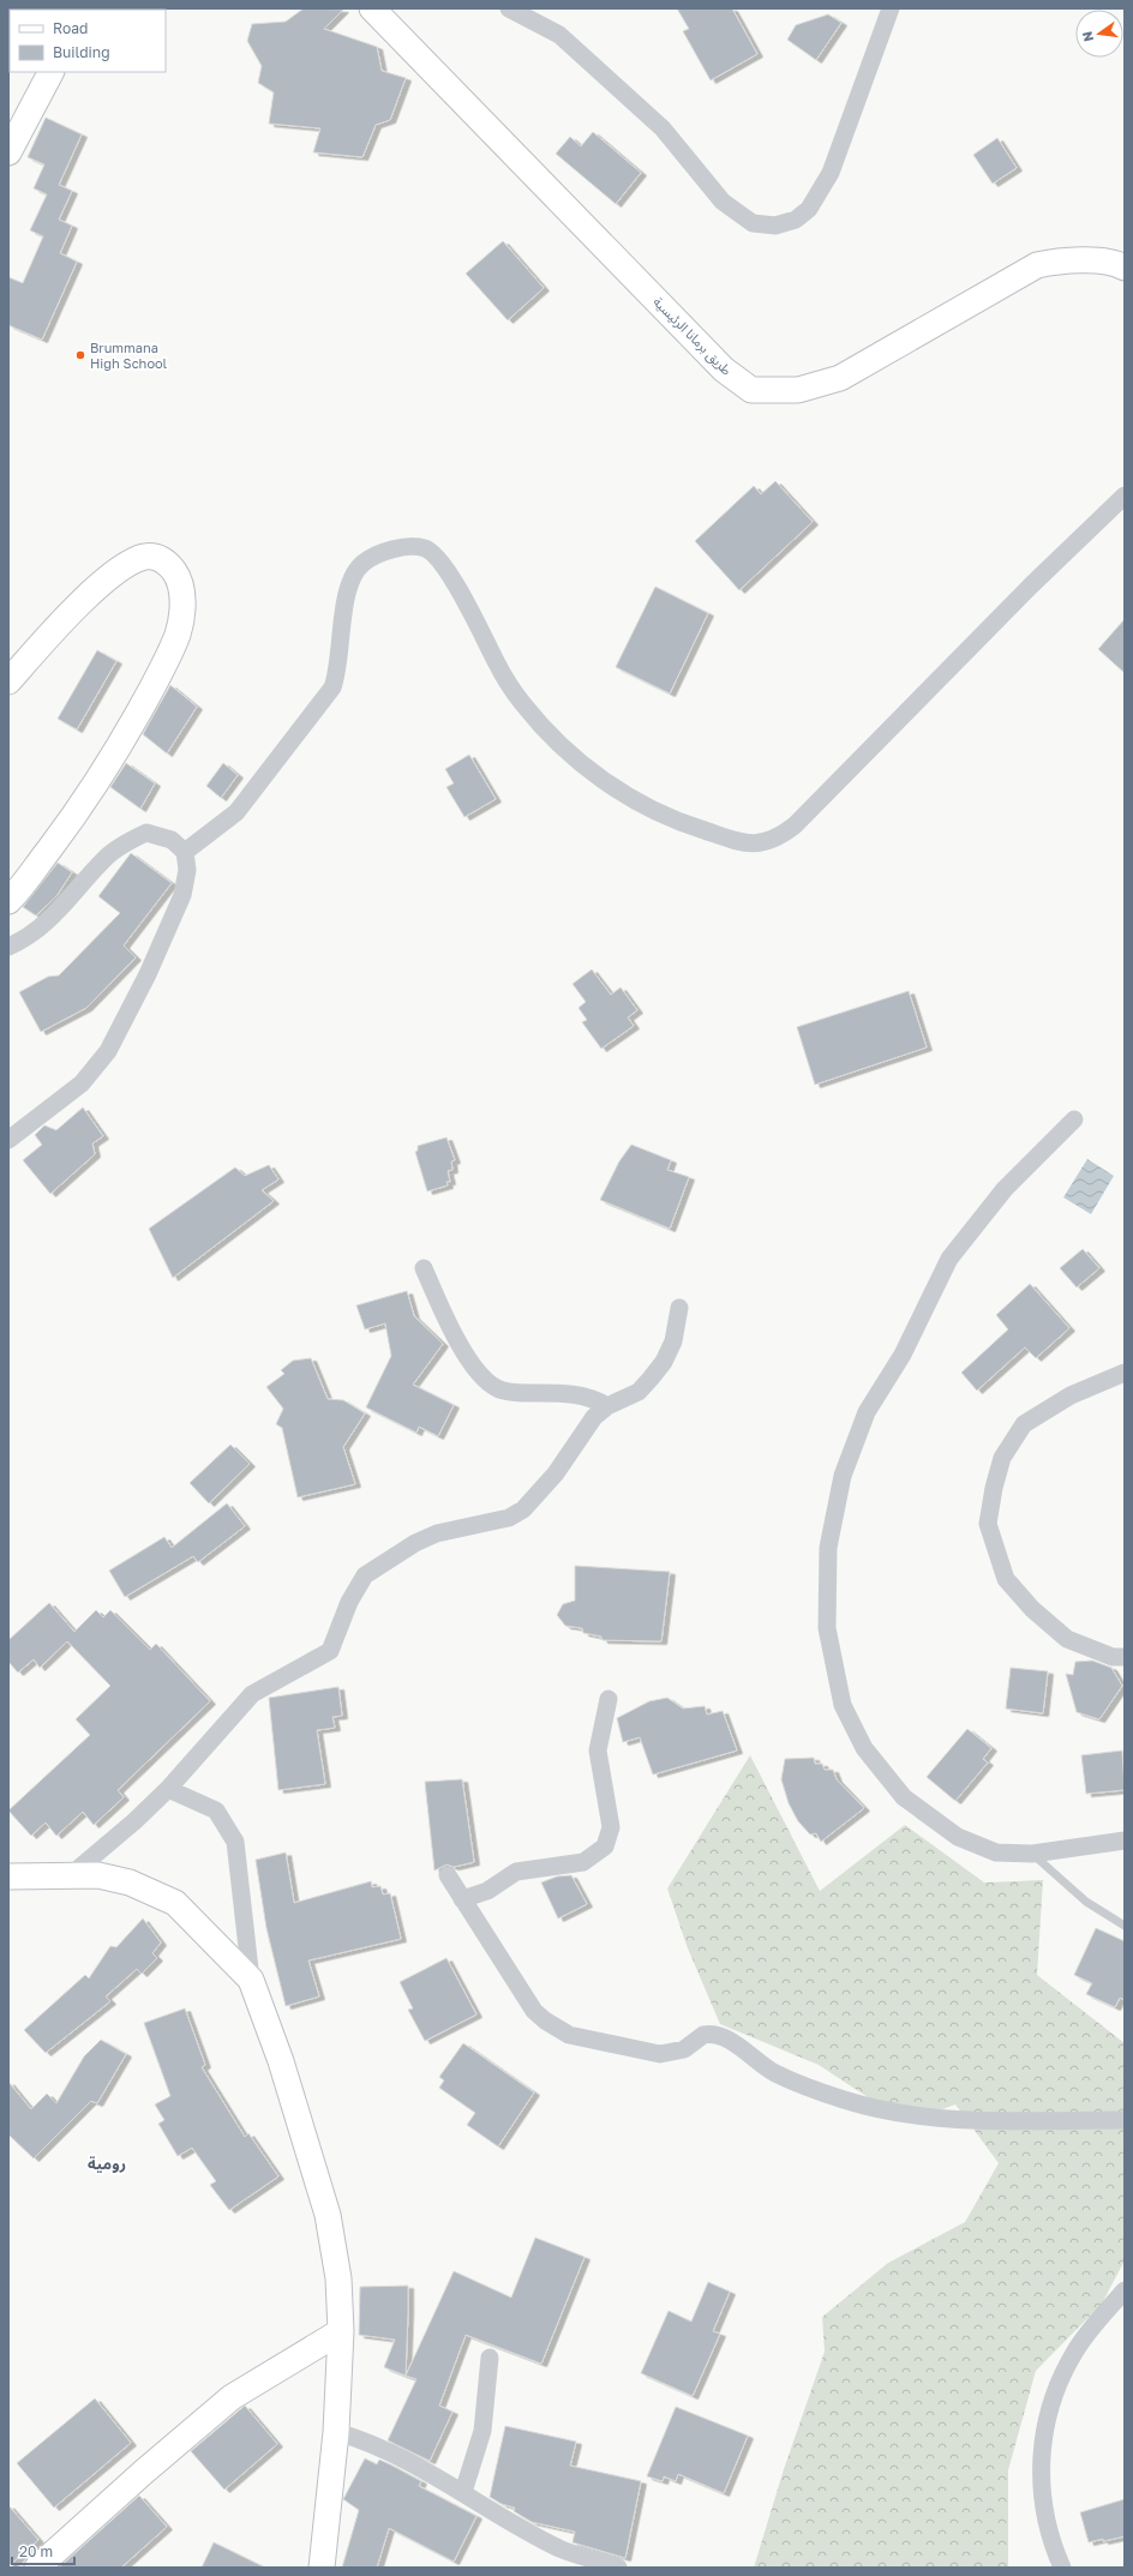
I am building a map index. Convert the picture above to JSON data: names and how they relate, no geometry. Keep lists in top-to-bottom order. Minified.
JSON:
{"streets":{"street":["طريق برمانا الرئيسية"]},"districts":["رومية"],"places":["Brummana High School"],"legend":["Road","Building"],"scale_bar":"20 m","north":"left"}
